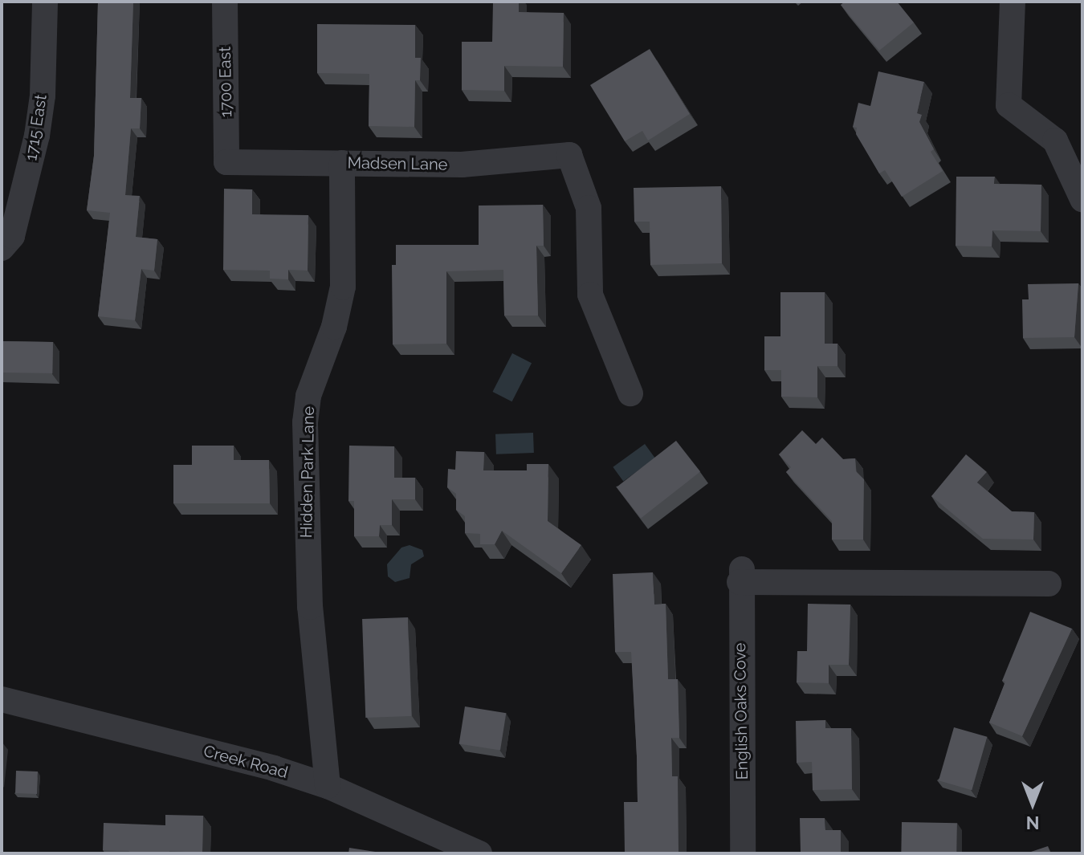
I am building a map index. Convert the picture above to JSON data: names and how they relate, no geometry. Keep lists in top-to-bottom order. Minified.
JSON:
{"streets":{"street":["1700 East","1715 East","Madsen Lane","Hidden Park Lane","English Oaks Cove","Creek Road"]},"crossings":[["1700 East","Madsen Lane"],["Madsen Lane","Hidden Park Lane"],["Hidden Park Lane","Creek Road"]],"north":"bottom"}
